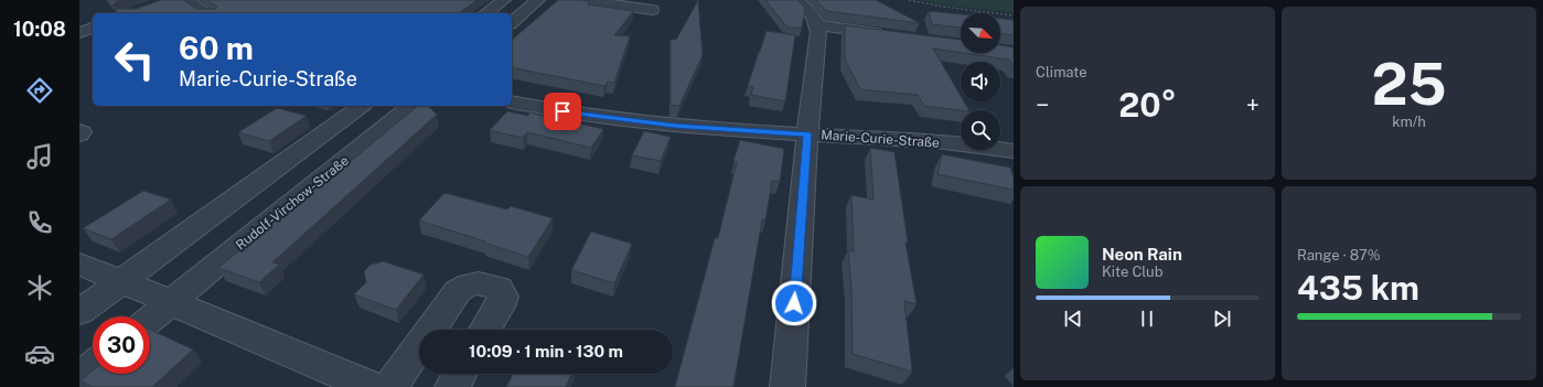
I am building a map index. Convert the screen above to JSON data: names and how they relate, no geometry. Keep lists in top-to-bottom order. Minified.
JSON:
{"streets":{"street":["Marie-Curie-Straße","Rudolf-Virchow-Straße"]},"north":"bottom right","page":{"tabs":"10:08","tile":["Climate",["25","km/h"],["Range · 87%","435 km"]],"turn":["60 m","Marie-Curie-Straße"],"heat":["−","20°","+"],"song":["Neon Rain","Kite Club"],"limit":"30","trip":"10:09 · 1 min · 130 m"}}
